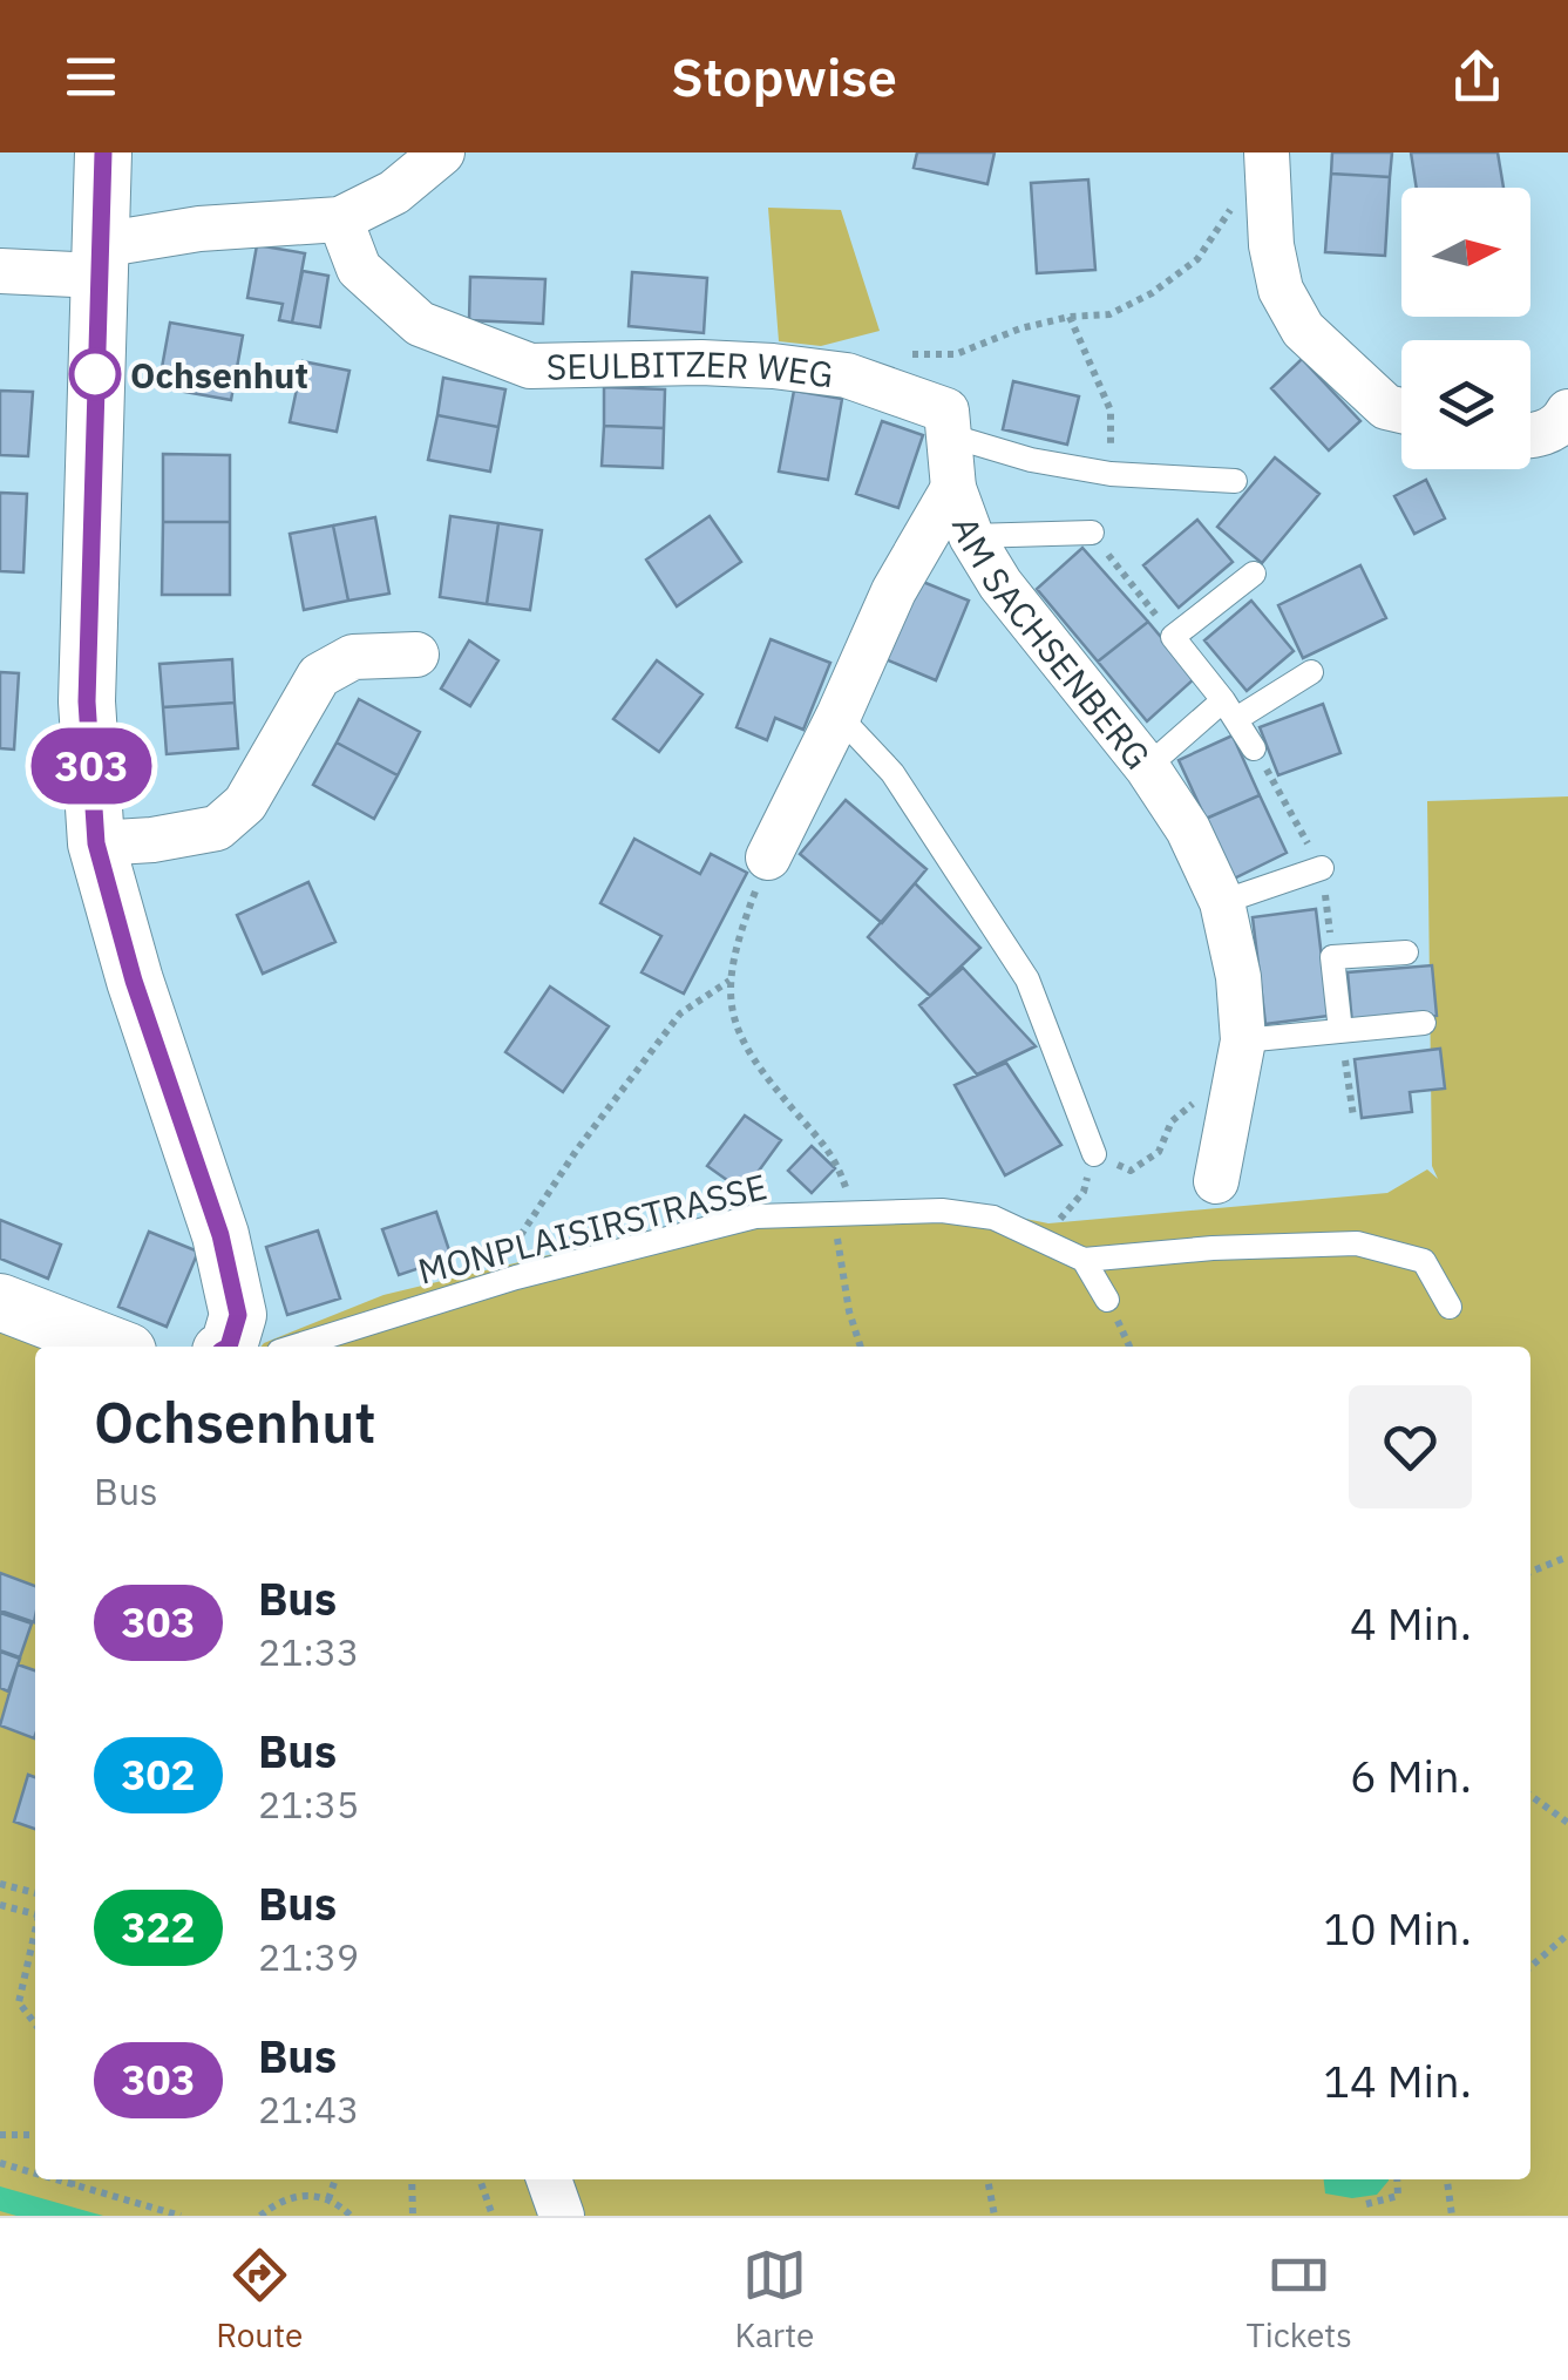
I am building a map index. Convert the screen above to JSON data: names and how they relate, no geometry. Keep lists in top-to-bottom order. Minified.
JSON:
{"streets":{"street":["SEULBITZER WEG","AM SACHSENBERG"],"lane":["MONPLAISIRSTRASSE"]},"places":["Ochsenhut"],"lines":["bus line 303"],"north":"right","page":{"header":"Stopwise","on_map":"303","heading":["Ochsenhut","Bus"],"list":[{"mark":"303","name":"Bus","note":"21:33","value":"4 Min."},{"mark":"302","name":"Bus","note":"21:35","value":"6 Min."},{"mark":"322","name":"Bus","note":"21:39","value":"10 Min."},{"mark":"303","name":"Bus","note":"21:43","value":"14 Min."}],"tabs":["Route","Karte","Tickets"]}}
